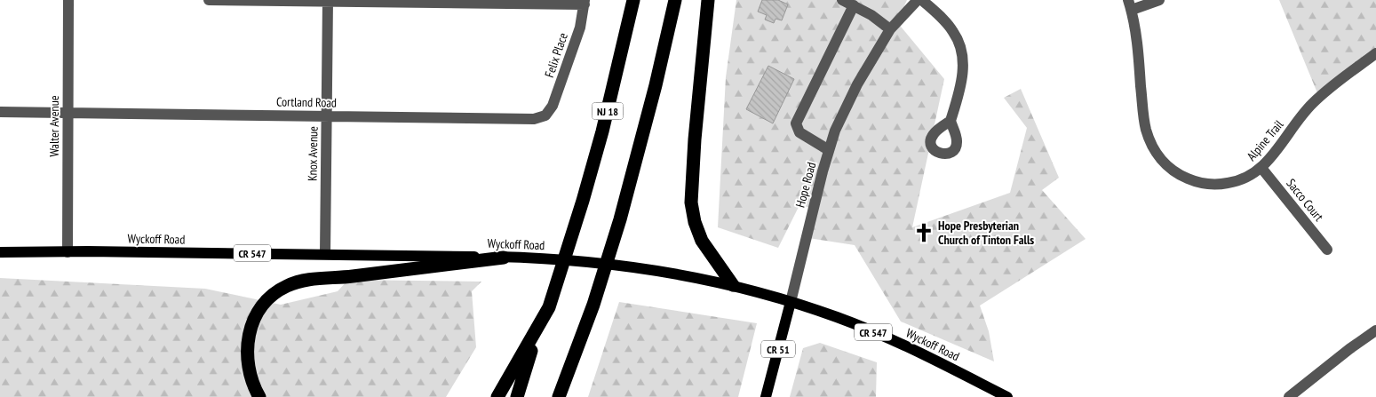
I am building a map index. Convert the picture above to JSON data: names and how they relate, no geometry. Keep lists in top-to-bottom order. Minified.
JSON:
{"streets":{"highway":["NJ 18"],"main road":["Hope Road","Wyckoff Road","CR 547","CR 51"],"street":["Felix Place","Cortland Road","Walter Avenue","Alpine Trail","Knox Avenue","Sacco Court"]},"crossings":[["Felix Place","Cortland Road"],["Cortland Road","Walter Avenue"],["Cortland Road","Knox Avenue"],["Walter Avenue","Wyckoff Road"],["Alpine Trail","Sacco Court"],["Knox Avenue","Wyckoff Road"],["Hope Road","Wyckoff Road"]],"places":{"church":["Hope Presbyterian Church of Tinton Falls"]}}
